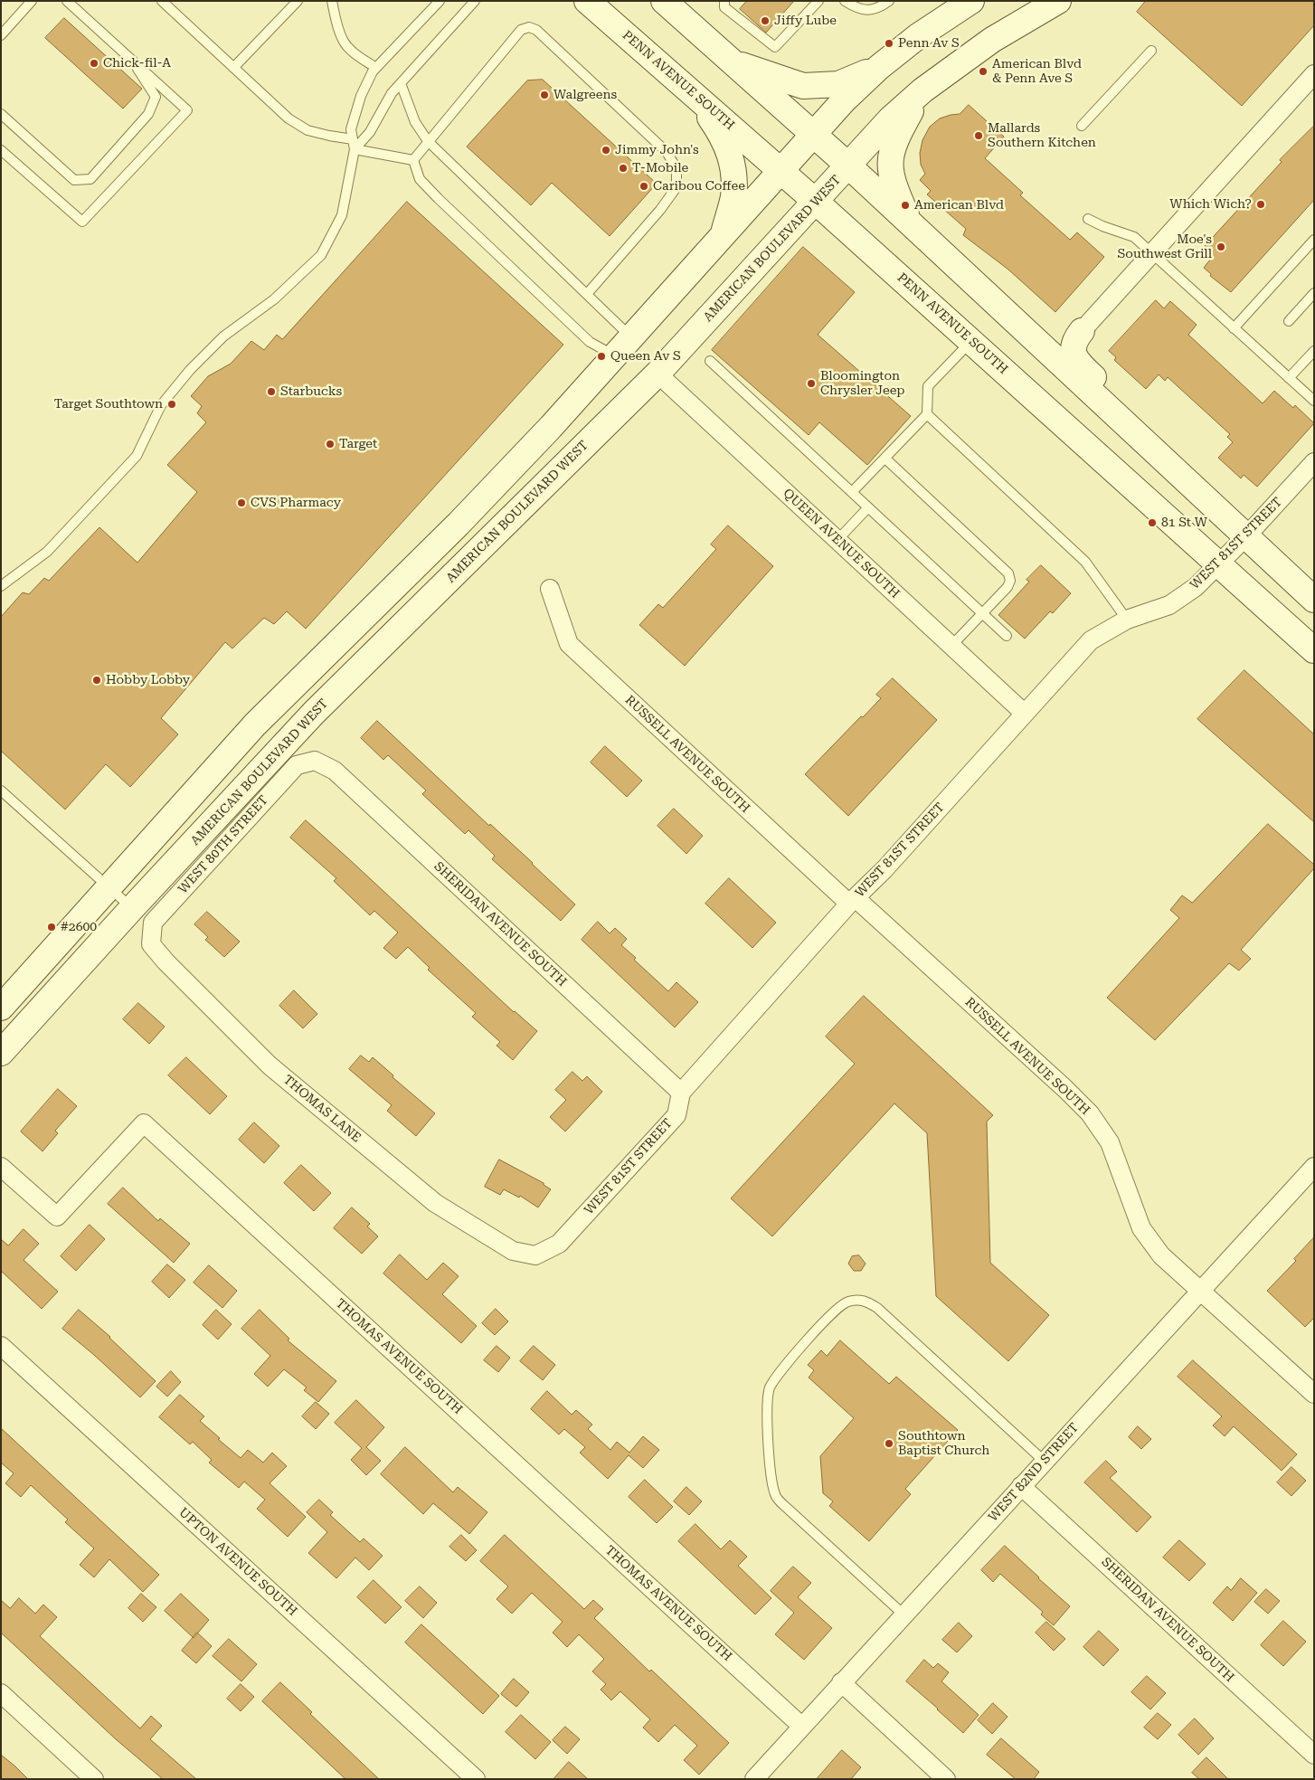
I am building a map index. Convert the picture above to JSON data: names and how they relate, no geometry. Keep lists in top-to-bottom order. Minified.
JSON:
{"streets":{"main road":["PENN AVENUE SOUTH","AMERICAN BOULEVARD WEST"],"street":["QUEEN AVENUE SOUTH","WEST 81ST STREET","RUSSELL AVENUE SOUTH","WEST 80TH STREET","SHERIDAN AVENUE SOUTH","THOMAS LANE","THOMAS AVENUE SOUTH","WEST 82ND STREET","UPTON AVENUE SOUTH"]},"crossings":[["PENN AVENUE SOUTH","AMERICAN BOULEVARD WEST"],["PENN AVENUE SOUTH","WEST 81ST STREET"],["AMERICAN BOULEVARD WEST","QUEEN AVENUE SOUTH"],["QUEEN AVENUE SOUTH","WEST 81ST STREET"],["WEST 81ST STREET","RUSSELL AVENUE SOUTH"],["WEST 81ST STREET","SHERIDAN AVENUE SOUTH"],["WEST 81ST STREET","THOMAS LANE"],["RUSSELL AVENUE SOUTH","WEST 82ND STREET"],["WEST 80TH STREET","SHERIDAN AVENUE SOUTH"],["WEST 80TH STREET","THOMAS LANE"],["SHERIDAN AVENUE SOUTH","WEST 82ND STREET"],["THOMAS AVENUE SOUTH","WEST 82ND STREET"]],"places":["Jiffy Lube","Penn Av S","Chick-fil-A","American Blvd & Penn Ave S","Walgreens","Mallards Southern Kitchen","Jimmy John's","T-Mobile","Caribou Coffee","Which Wich?","American Blvd","Moe's Southwest Grill","Queen Av S","Bloomington Chrysler Jeep","Starbucks","Target Southtown","Target","CVS Pharmacy","81 St W","Hobby Lobby","#2600","Southtown Baptist Church"]}
